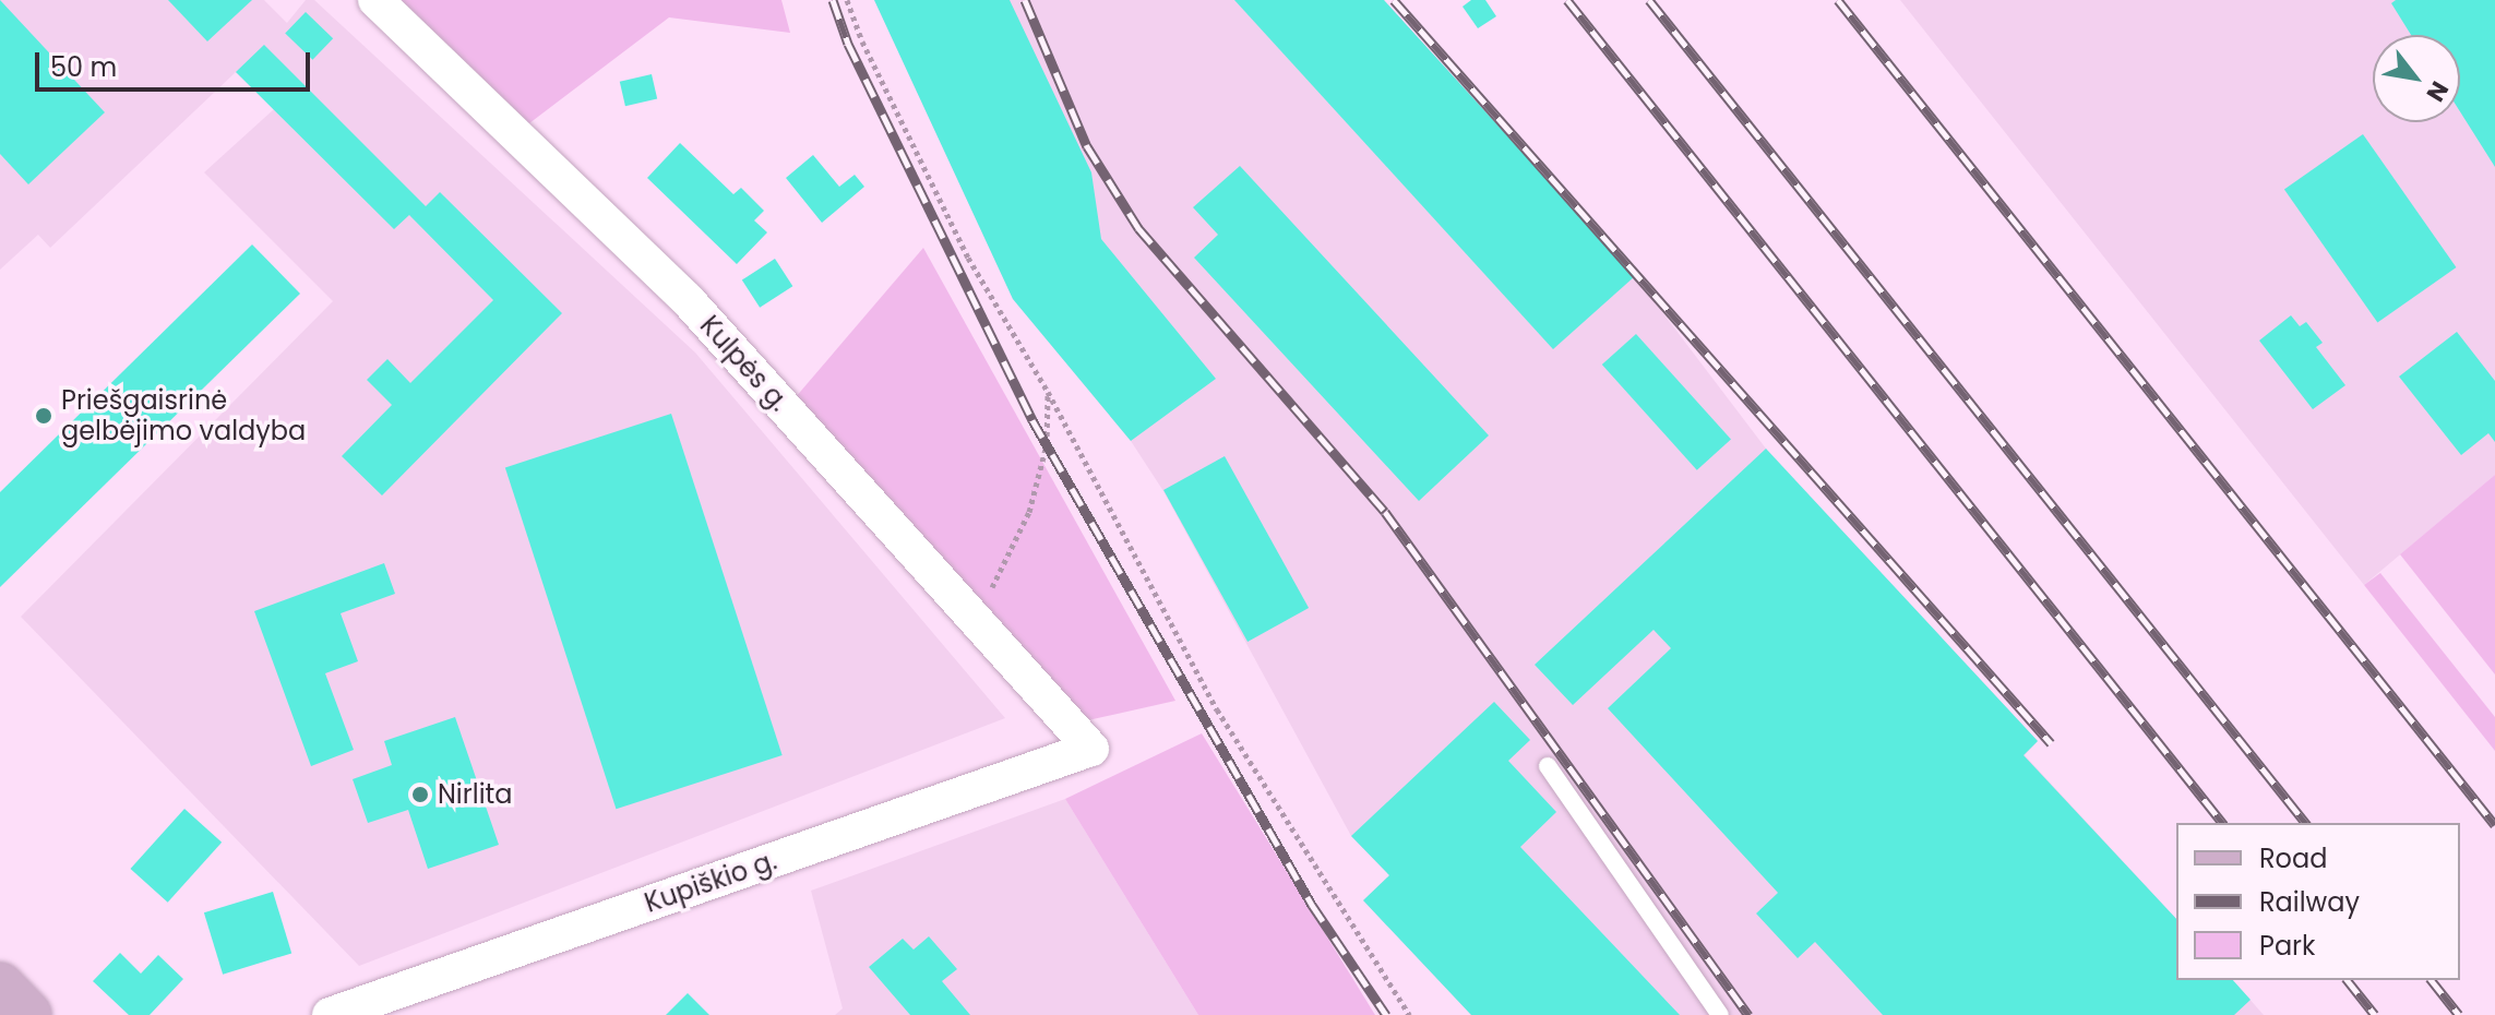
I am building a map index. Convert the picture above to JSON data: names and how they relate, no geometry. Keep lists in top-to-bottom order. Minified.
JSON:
{"streets":{"street":["Kulpės g.","Kupiškio g."]},"crossings":[["Kulpės g.","Kupiškio g."]],"places":["Priešgaisrinė gelbėjimo valdyba","Nirlita"],"legend":["Road","Railway","Park"],"scale_bar":"50 m","north":"bottom right"}
